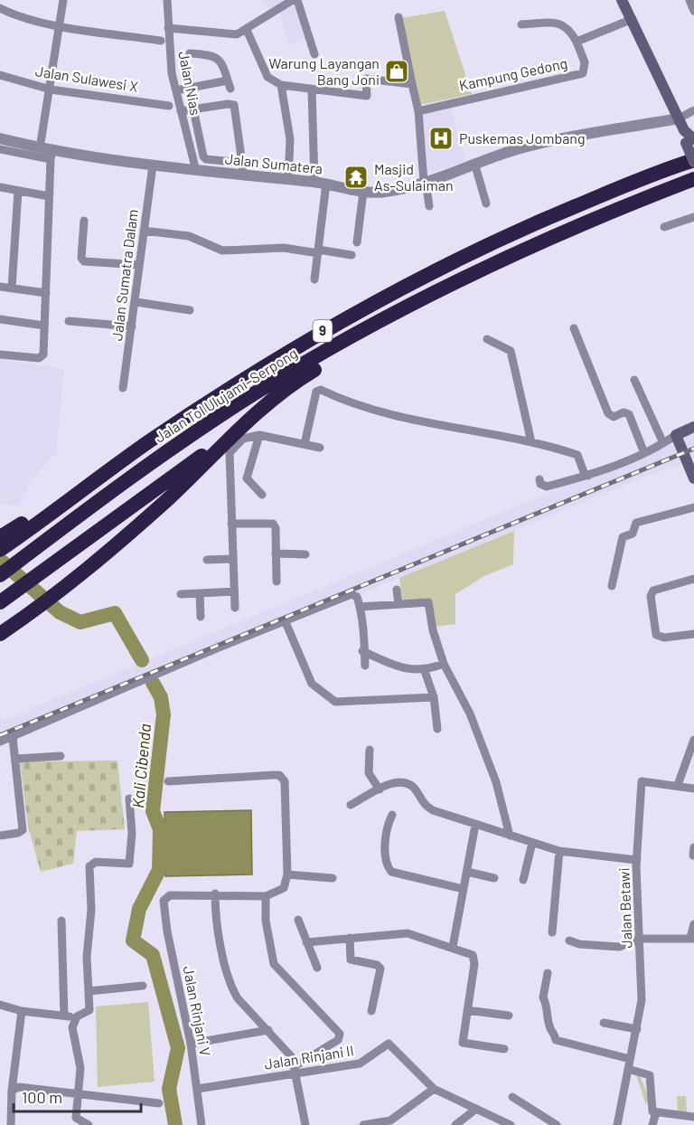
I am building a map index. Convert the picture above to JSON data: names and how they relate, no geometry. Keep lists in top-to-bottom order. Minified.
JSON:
{"streets":{"highway":["9","Jalan Tol Ulujami–Serpong"],"street":["Kampung Gedong","Jalan Sulawesi X","Jalan Nias","Jalan Sumatera","Jalan Sumatra Dalam","Jalan Betawi","Jalan Rinjani V","Jalan Rinjani II"]},"crossings":[["Jalan Nias","Jalan Sumatera"],["Jalan Sumatera","Jalan Sumatra Dalam"],["Jalan Rinjani V","Jalan Rinjani II"]],"water":["Kali Cibenda"],"places":{"shop":["Warung Layangan Bang Joni"],"hospital":["Puskemas Jombang"],"temple":["Masjid As-Sulaiman"]},"scale_bar":"100 m"}
